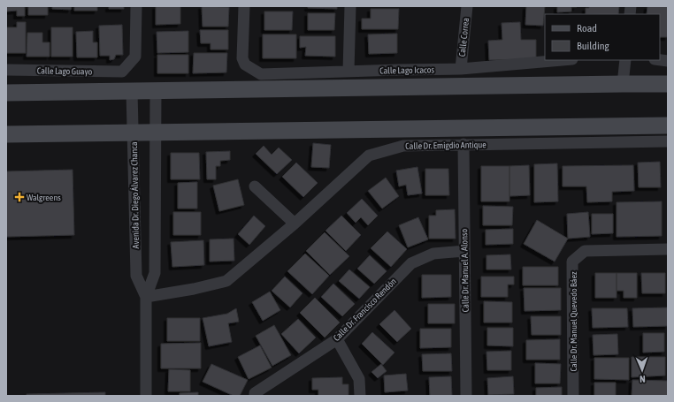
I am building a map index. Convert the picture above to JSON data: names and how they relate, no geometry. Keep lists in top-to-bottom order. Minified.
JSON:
{"streets":{"street":["Calle Correa","Calle Lago Icacos","Calle Lago Guayo","Calle Dr. Emigdio Antique","Avenida Dr. Diego Álvarez Chanca","Calle Dr. Manuel A. Alonso","Calle Dr. Francisco Rendón","Calle Dr. Manuel Quevedo Báez"]},"crossings":[["Calle Correa","Calle Lago Icacos"],["Calle Dr. Emigdio Antique","Avenida Dr. Diego Álvarez Chanca"],["Calle Dr. Emigdio Antique","Calle Dr. Manuel A. Alonso"],["Calle Dr. Manuel A. Alonso","Calle Dr. Francisco Rendón"]],"places":{"health":["Walgreens"]},"legend":["Road","Building"],"north":"bottom"}
